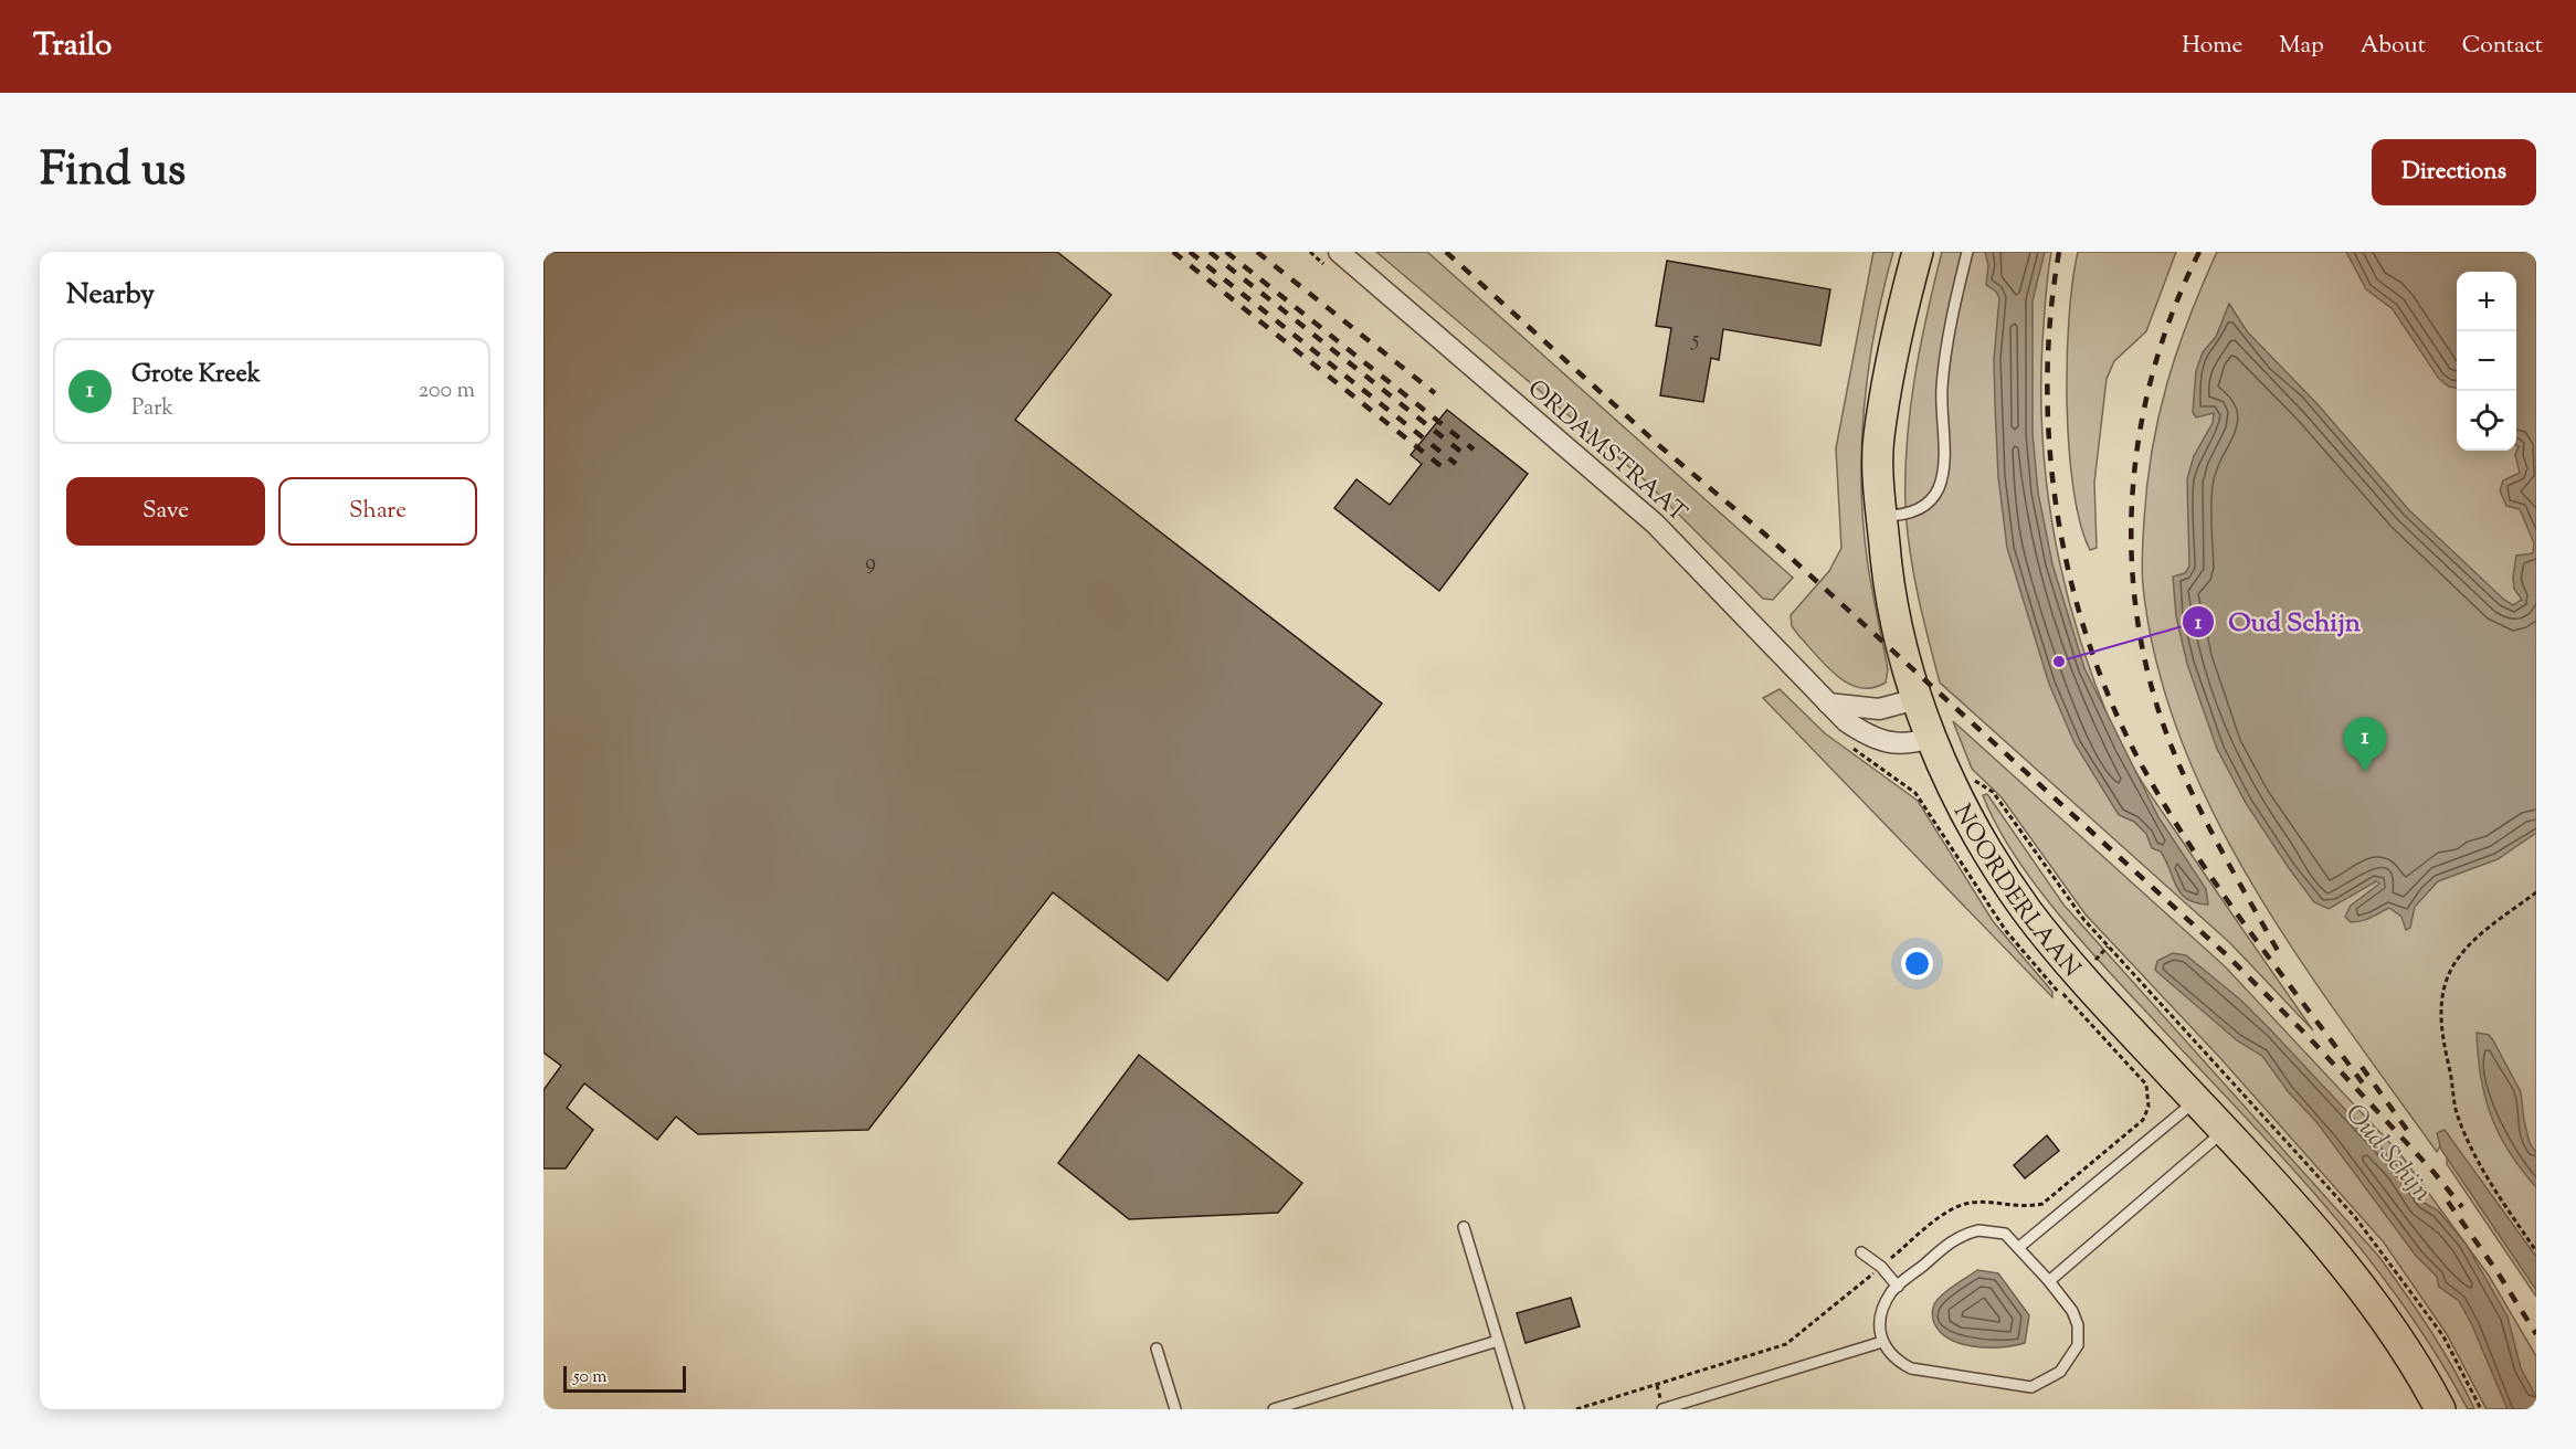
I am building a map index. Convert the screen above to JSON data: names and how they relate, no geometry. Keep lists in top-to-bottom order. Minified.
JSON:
{"streets":{"main road":["NOORDERLAAN"],"street":["ORDAMSTRAAT"]},"crossings":[["ORDAMSTRAAT","NOORDERLAAN"]],"water":["Oud Schijn"],"places":["Oud Schijn"],"house_numbers":["5","9"],"scale_bar":"50 m","page":{"header":"Trailo","nav":["Home","Map","About","Contact"],"title":"Find us","buttons":["Directions",["Save","Share"]],"heading":"Nearby","map_buttons":["+","−"],"list":[{"mark":"1","name":"Grote Kreek","note":"Park","value":"200 m"}],"pins":"1","scale":"50 m"}}
